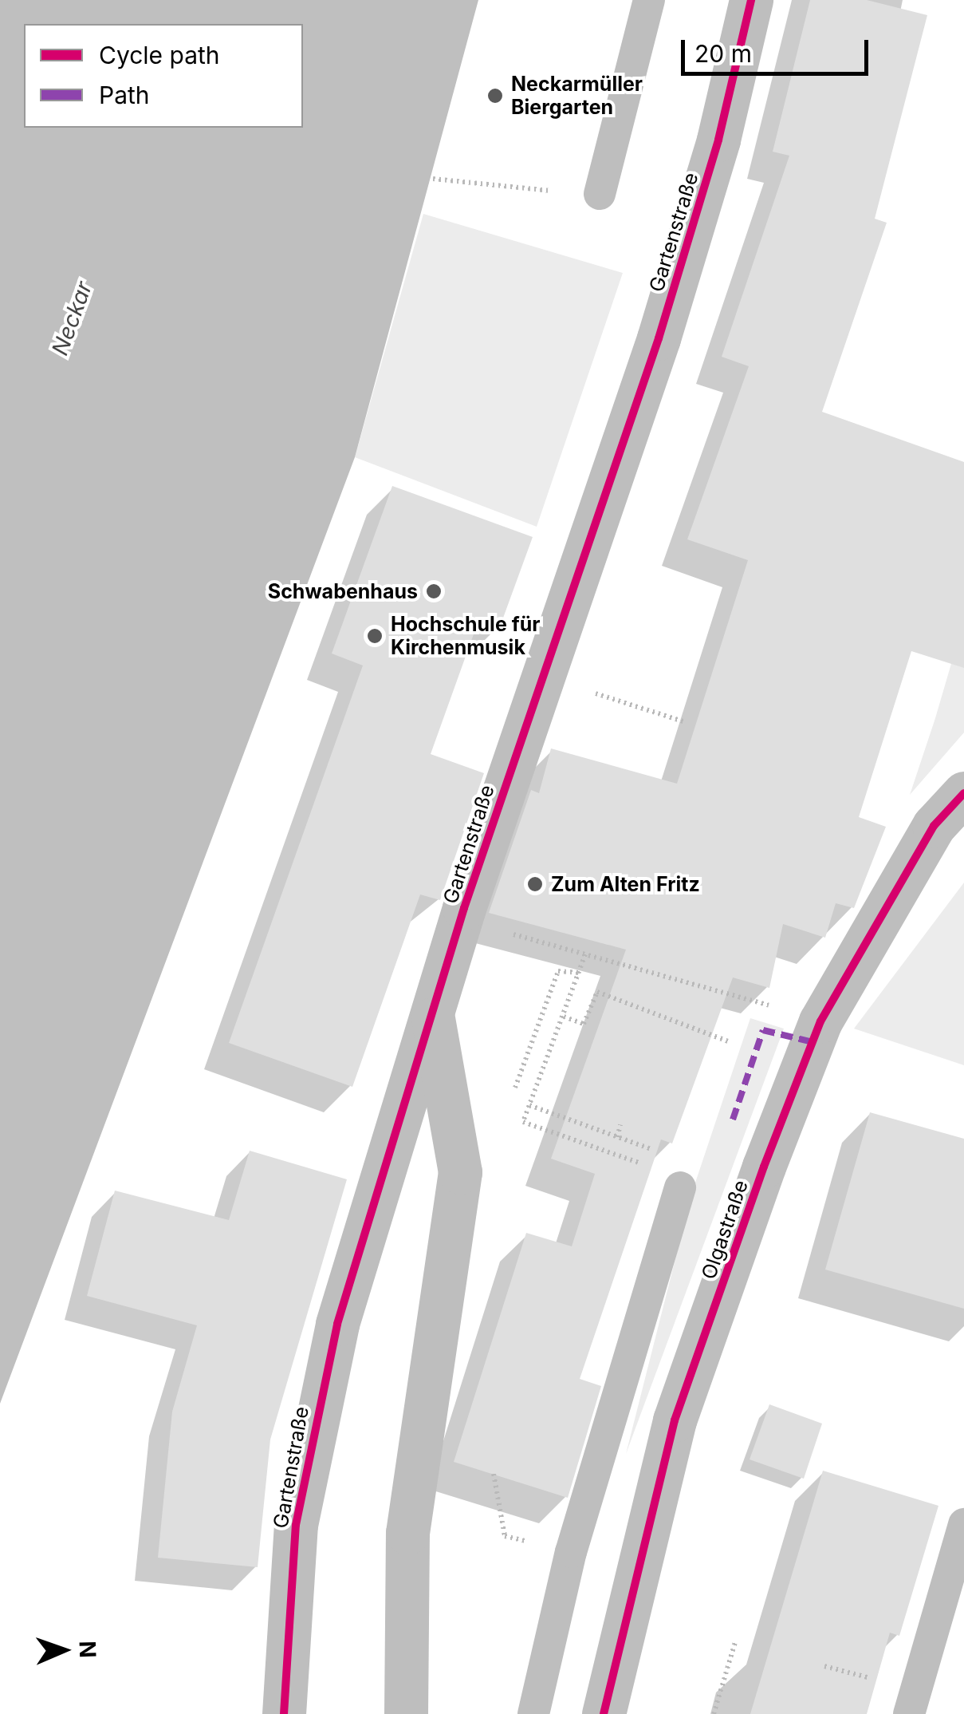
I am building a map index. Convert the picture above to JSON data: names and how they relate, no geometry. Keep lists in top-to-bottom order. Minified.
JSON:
{"streets":{"street":["Gartenstraße","Olgastraße"]},"water":["Neckar"],"places":["Neckarmüller Biergarten","Schwabenhaus","Hochschule für Kirchenmusik","Zum Alten Fritz"],"legend":["Cycle path","Path"],"scale_bar":"20 m","north":"right"}
